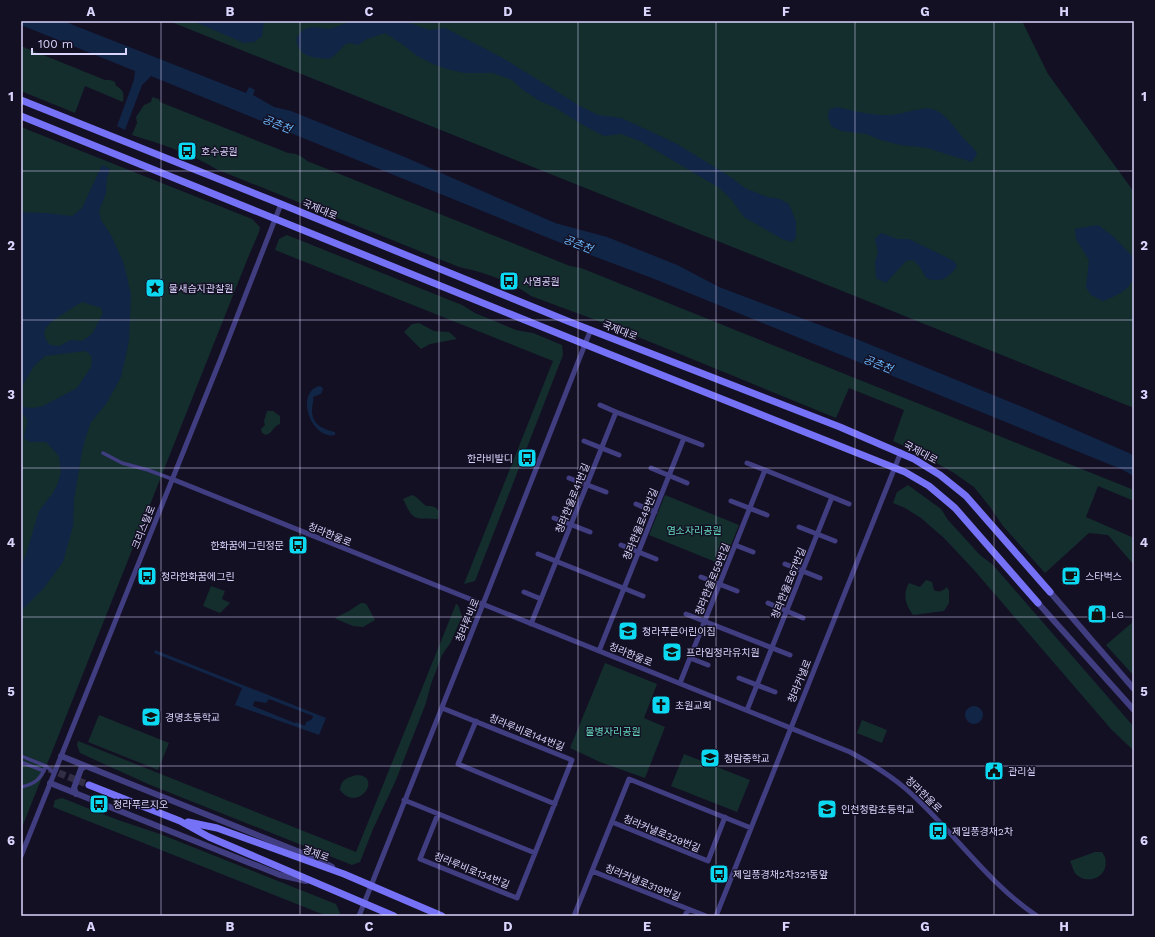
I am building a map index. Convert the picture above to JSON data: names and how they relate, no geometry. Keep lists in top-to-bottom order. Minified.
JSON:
{"streets":{"main road":["국제대로","경제로"],"street":["청라한울로41번길","청라한울로49번길","크리스탈로","청라한울로","청라한울로59번길","청라한울로67번길","청라루비로","청라커낼로","청라루비로144번길","청라커낼로329번길","청라루비로134번길","청라커낼로319번길"]},"crossings":[["국제대로","크리스탈로"],["국제대로","청라루비로"],["국제대로","청라커낼로"],["청라한울로41번길","청라한울로"],["청라한울로49번길","청라한울로"],["크리스탈로","청라한울로"],["청라한울로","청라한울로59번길"],["청라한울로","청라한울로67번길"],["청라한울로","청라루비로"],["청라한울로","청라커낼로"],["청라루비로","청라루비로144번길"],["청라루비로","경제로"],["청라커낼로","청라커낼로329번길"],["청라루비로144번길","청라루비로134번길"],["청라커낼로329번길","청라커낼로319번길"]],"water":["공촌천"],"parks":["염소자리공원","물병자리공원"],"places":{"bus stop":["호수공원","사염공원","한라비발디","한화꿈에그린정문","청라한화꿈에그린","청라푸르지오","제일풍경채2차","제일풍경채2차321동앞"],"place":["물새습지관찰원"],"cafe":["스타벅스"],"shop":["LG"],"school or university":["청라푸른어린이집","프라임청라유치원","경명초등학교","청람중학교","인천청람초등학교"],"church":["초원교회"],"public building":["관리실"]},"scale_bar":"100 m","grid":{"columns":["A","B","C","D","E","F","G","H"],"rows":["1","2","3","4","5","6"]}}
